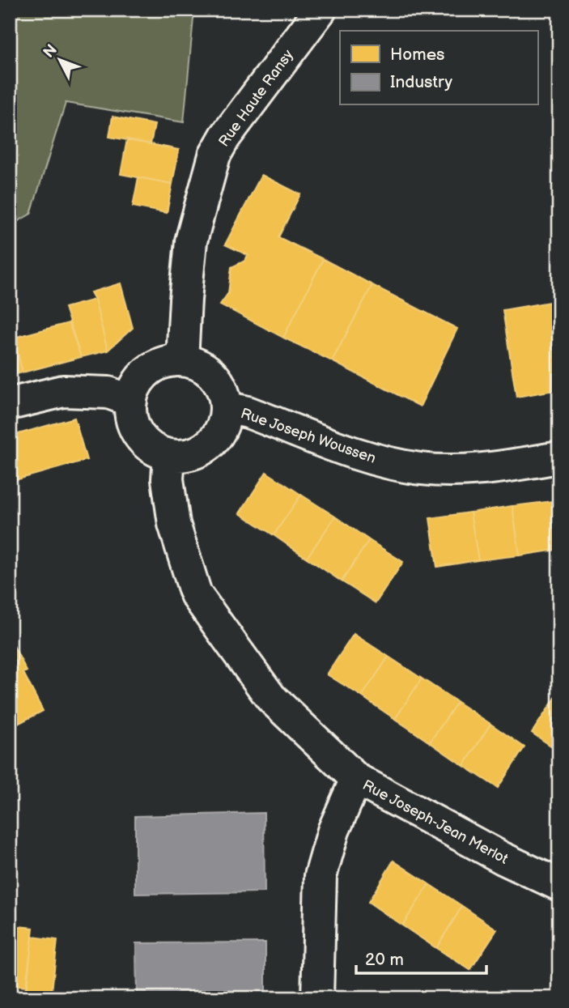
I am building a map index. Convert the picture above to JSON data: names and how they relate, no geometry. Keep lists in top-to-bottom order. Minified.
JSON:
{"streets":{"street":["Rue Haute Ransy","Rue Joseph Woussen","Rue Joseph-Jean Merlot"]},"crossings":[["Rue Haute Ransy","Rue Joseph Woussen"],["Rue Haute Ransy","Rue Joseph-Jean Merlot"],["Rue Joseph Woussen","Rue Joseph-Jean Merlot"]],"legend":["Homes","Industry"],"scale_bar":"20 m","north":"top left"}
